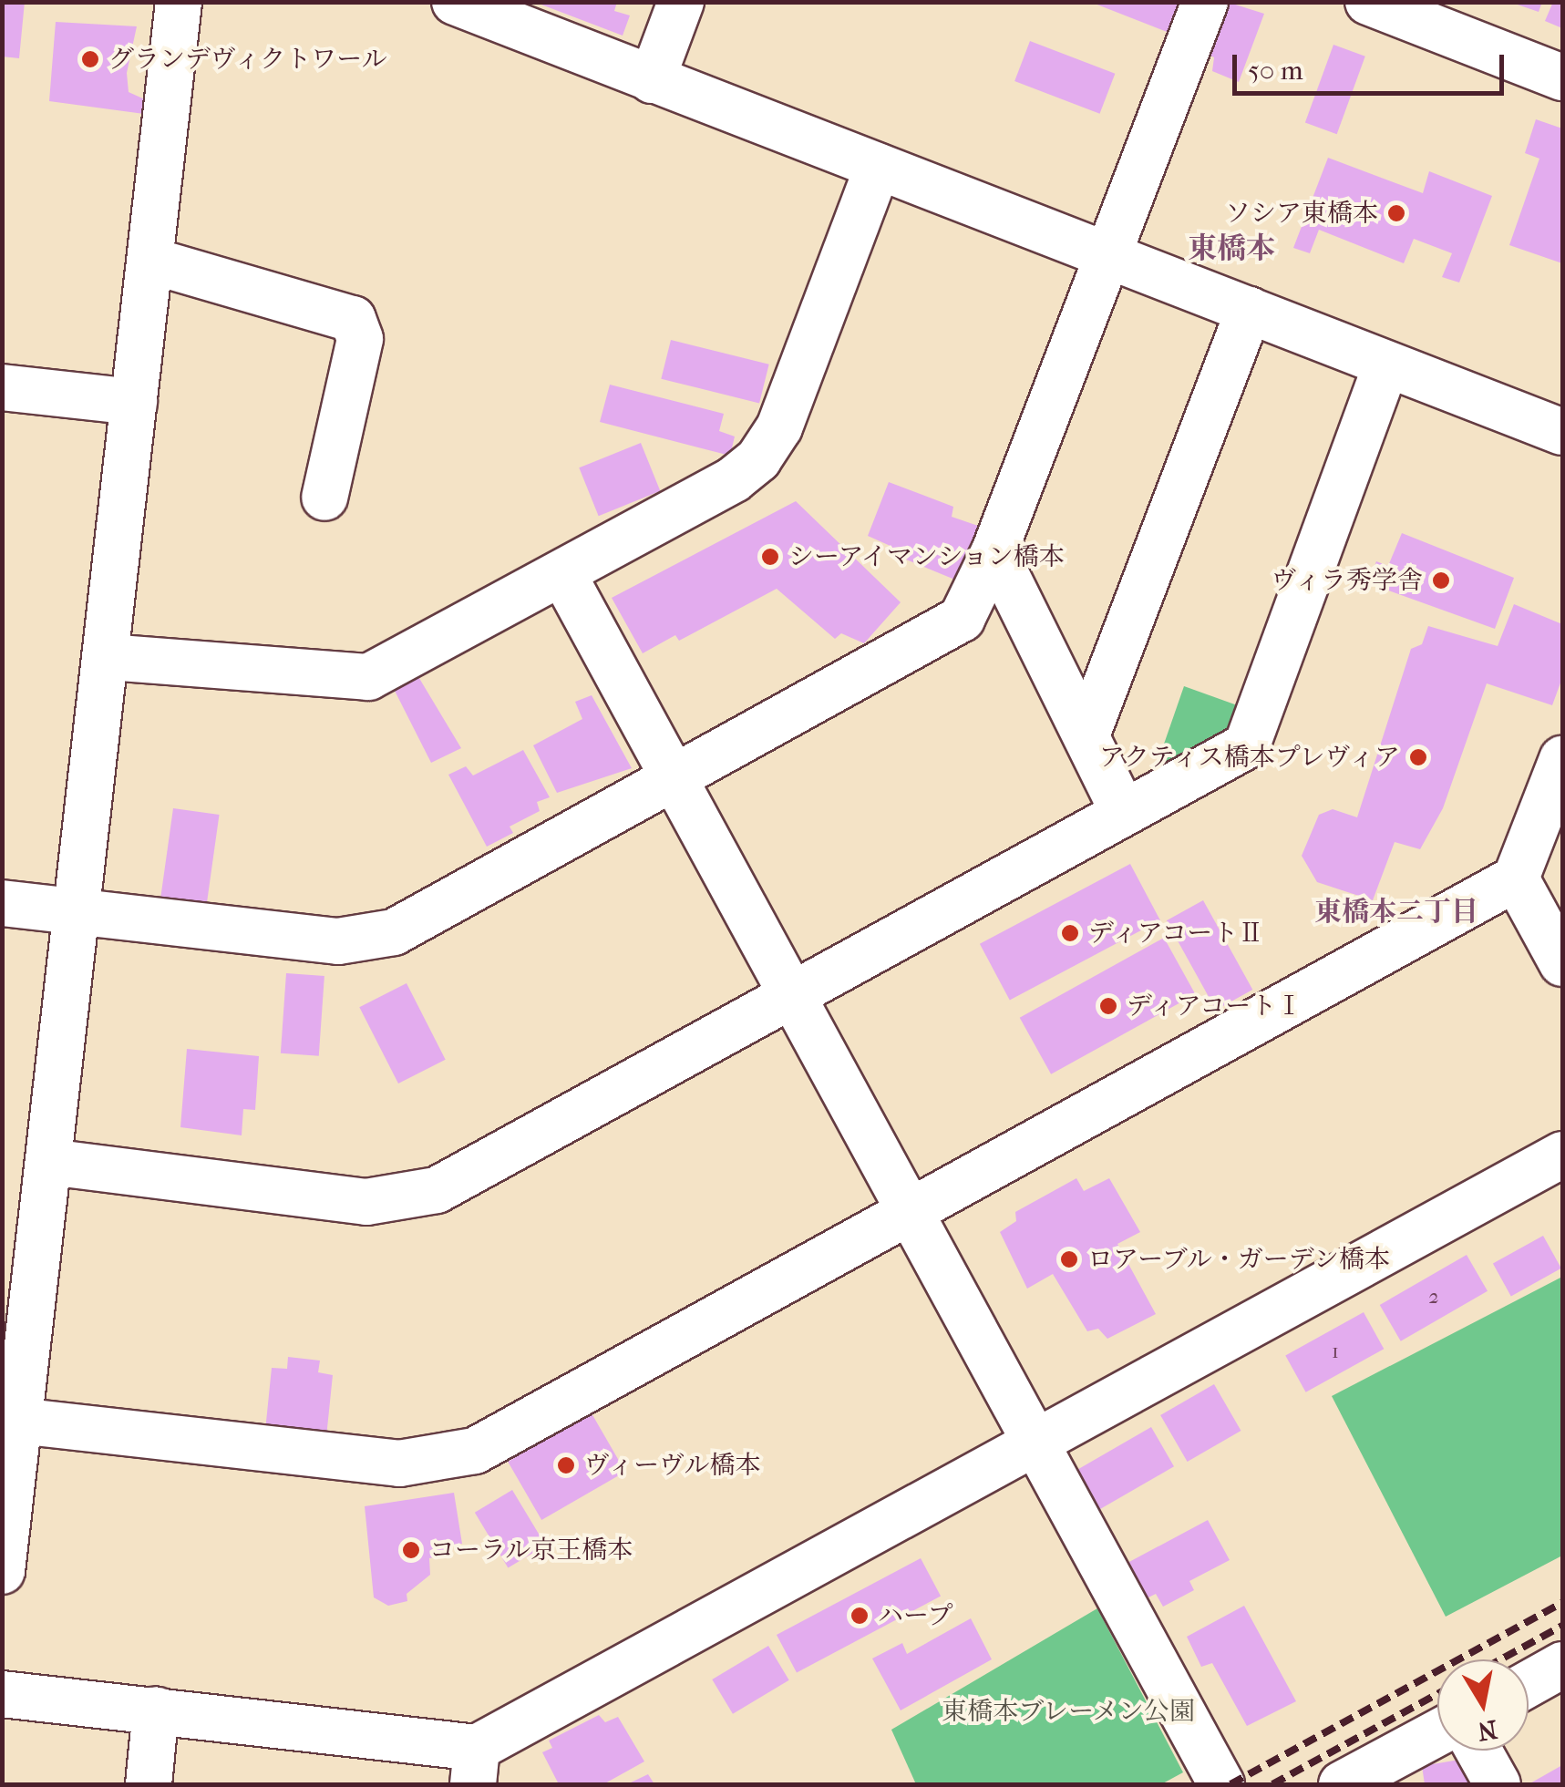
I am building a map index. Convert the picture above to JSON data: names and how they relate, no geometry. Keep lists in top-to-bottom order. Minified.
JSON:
{"districts":["東橋本","東橋本二丁目"],"parks":["東橋本ブレーメン公園"],"places":["グランデヴィクトワール","ソシア東橋本","シーアイマンション橋本","ヴィラ秀学舎","アクティス橋本プレヴィア","ディアコートⅡ","ディアコートⅠ","ロアーブル・ガーデン橋本","ヴィーヴル橋本","コーラル京王橋本","ハープ"],"house_numbers":["2","1"],"scale_bar":"50 m","north":"bottom"}
